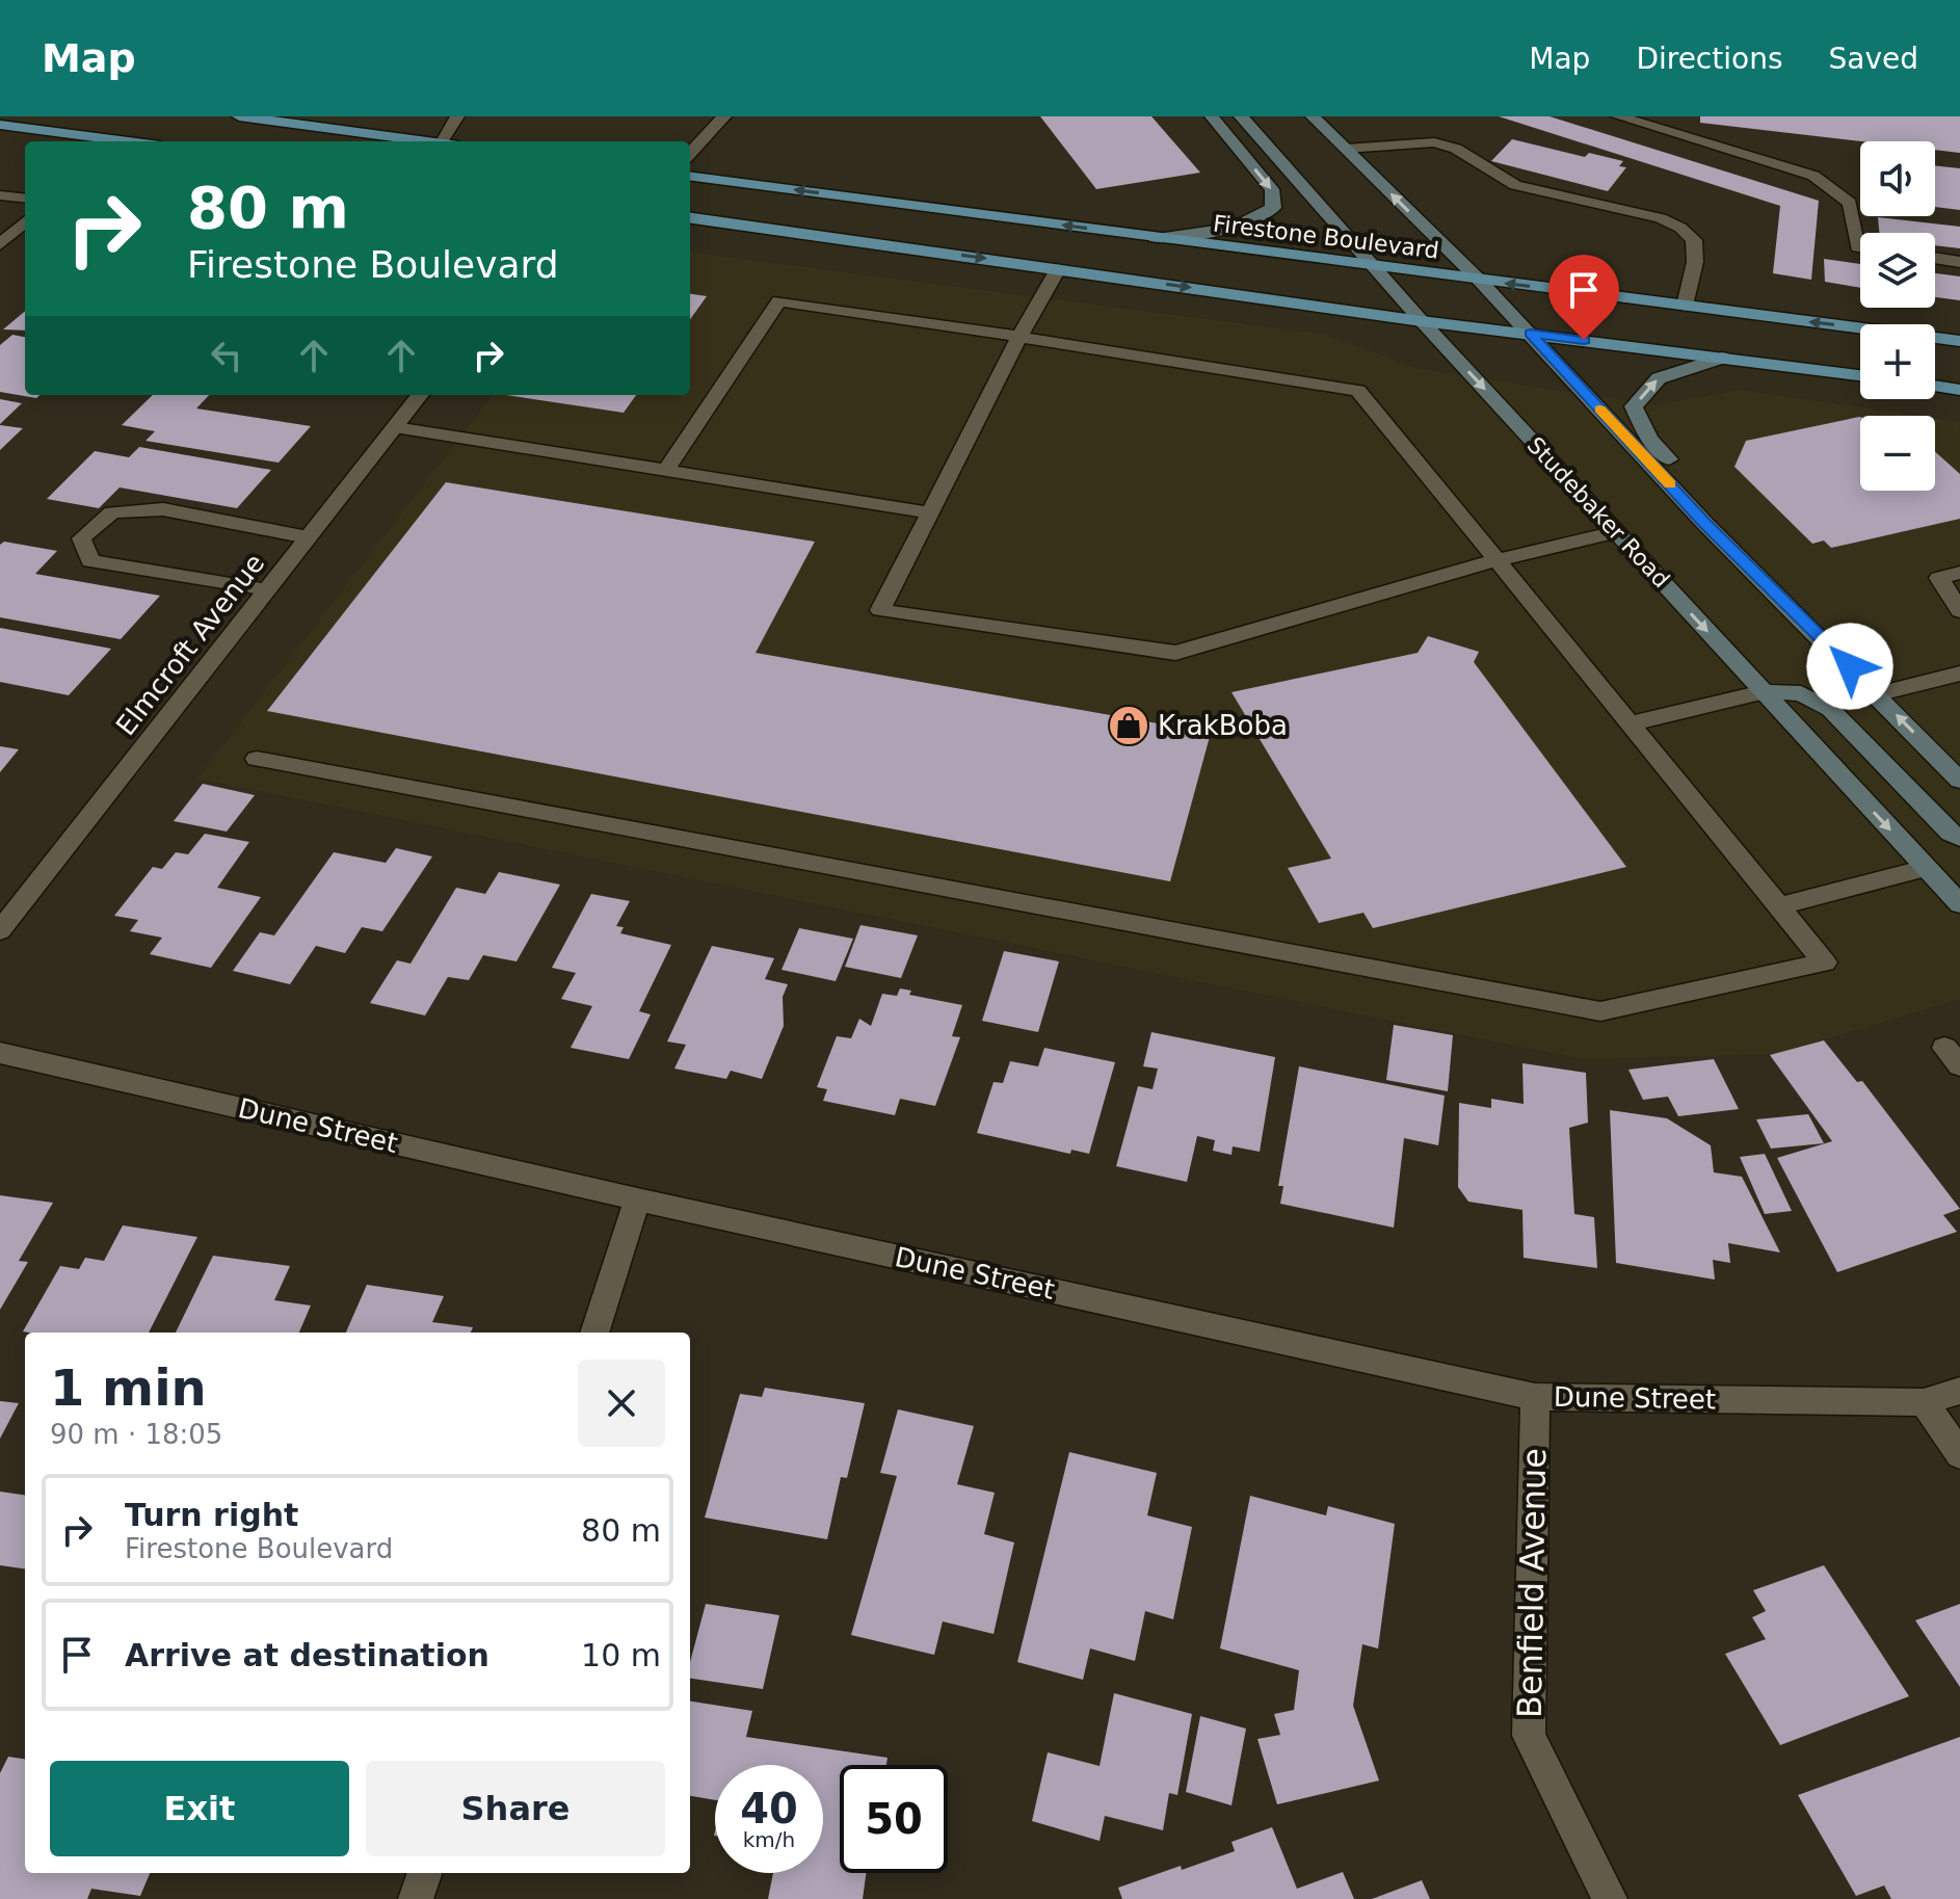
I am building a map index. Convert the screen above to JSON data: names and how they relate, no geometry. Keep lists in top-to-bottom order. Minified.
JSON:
{"streets":{"main road":["Firestone Boulevard","Studebaker Road"],"street":["Elmcroft Avenue","Dune Street","Benfield Avenue"]},"crossings":[["Firestone Boulevard","Studebaker Road"],["Dune Street","Benfield Avenue"]],"places":{"shop":["KrakBoba"]},"page":{"header":"Map","nav":["Map","Directions","Saved"],"map_buttons":["+","−"],"turn":["80 m","Firestone Boulevard"],"heading":["1 min","90 m · 18:05"],"list":[{"name":"Turn right","note":"Firestone Boulevard","value":"80 m"},{"name":"Arrive at destination","value":"10 m"}],"buttons":["Exit","Share"],"speed":"40 km/h","limit":"50"}}
